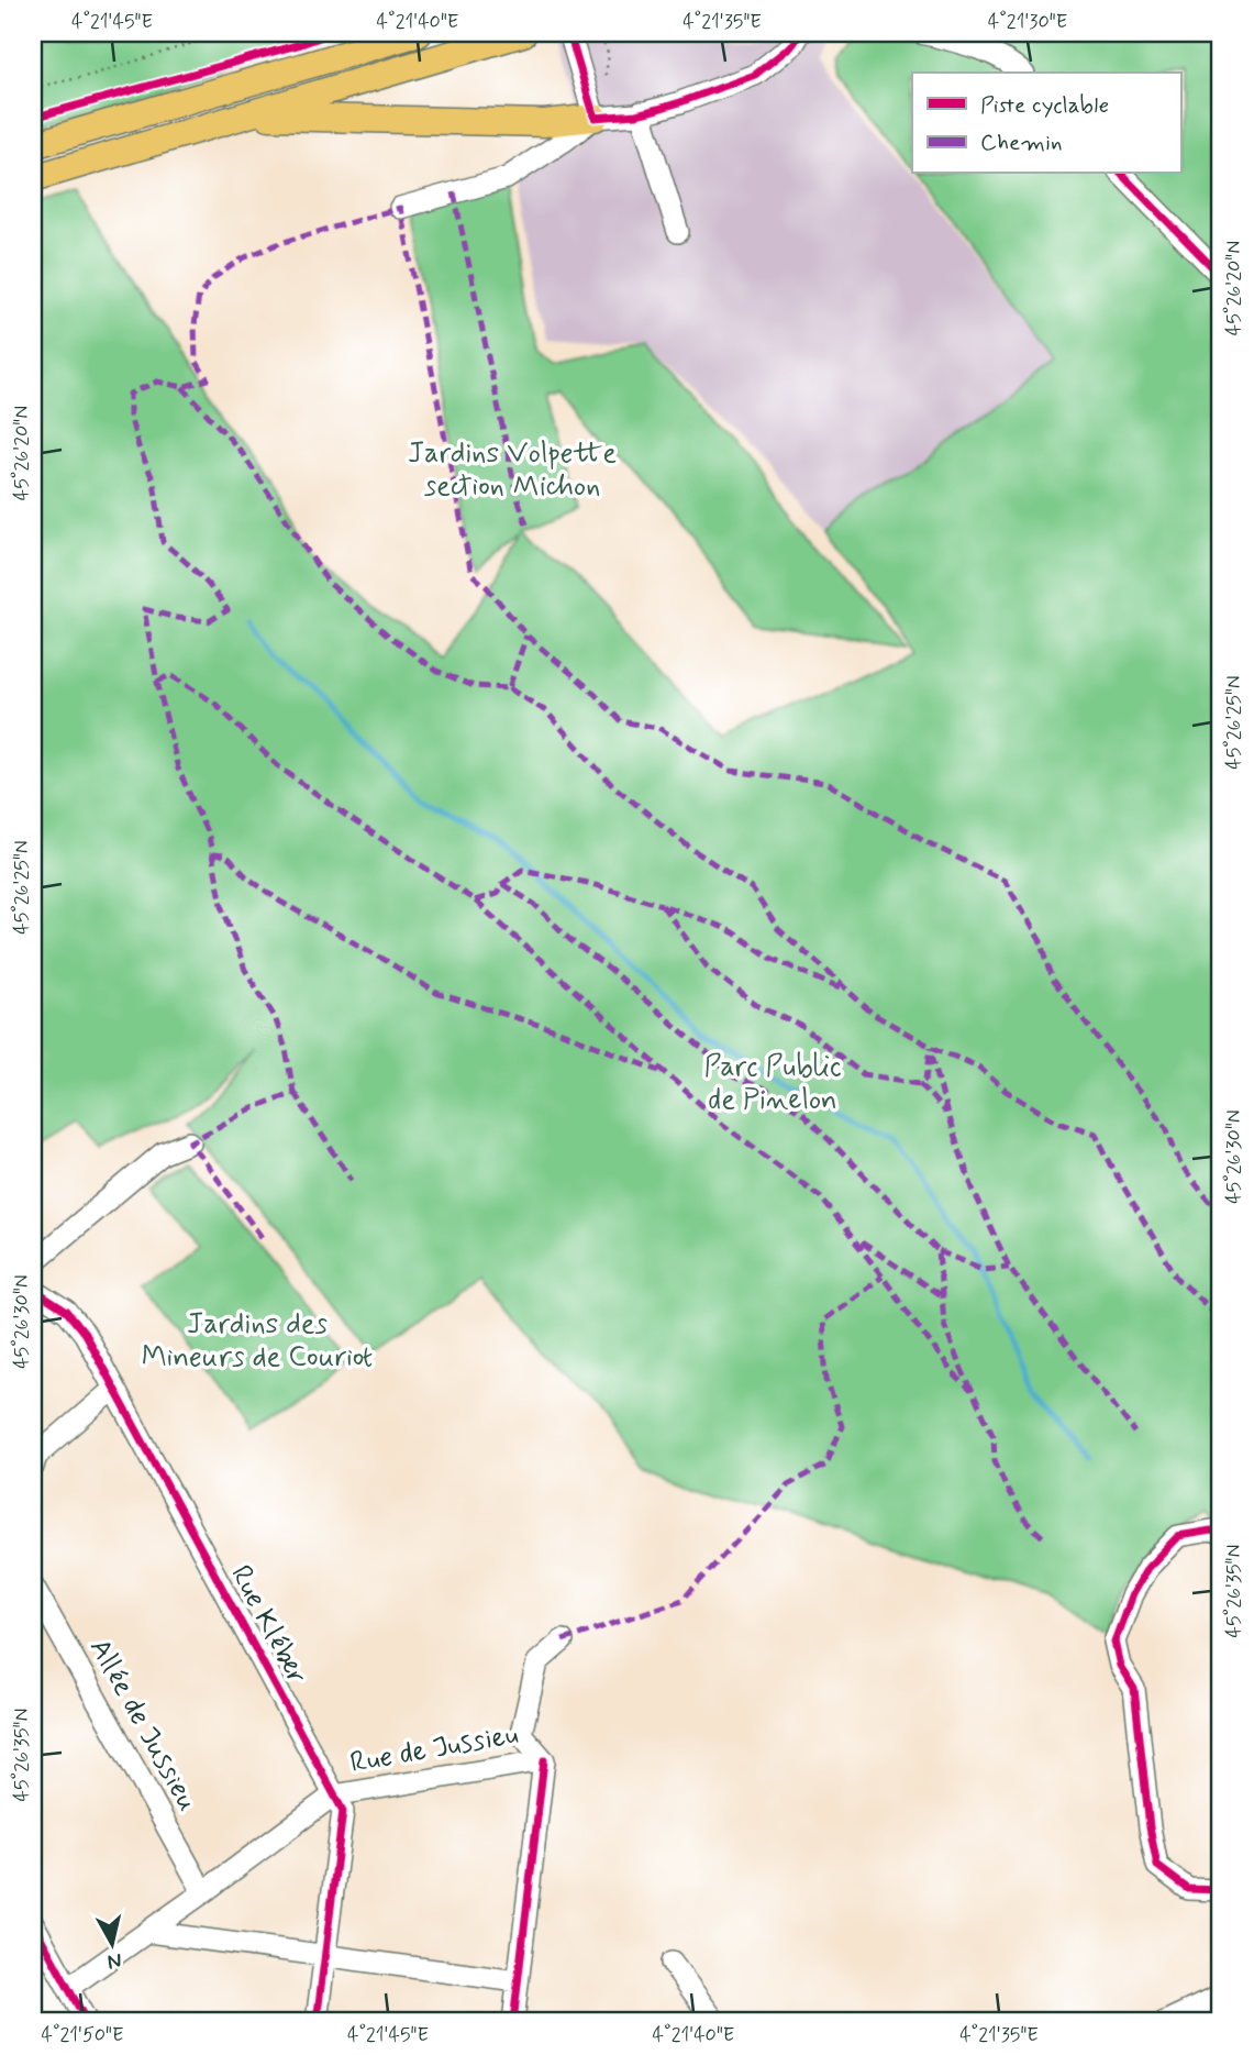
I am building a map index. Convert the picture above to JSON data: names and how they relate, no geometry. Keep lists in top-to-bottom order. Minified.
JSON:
{"streets":{"street":["Rue Kléber","Allée de Jussieu","Rue de Jussieu"]},"crossings":[["Rue Kléber","Rue de Jussieu"],["Allée de Jussieu","Rue de Jussieu"]],"parks":["Jardins Volpette section Michon","Parc Public de Pinelon","Jardins des Mineurs de Couriot"],"legend":["Piste cyclable","Chemin"],"north":"bottom","coordinates":["4°21'45\"E","4°21'40\"E","4°21'35\"E","4°21'30\"E","45°26'20\"N","45°26'25\"N","45°26'30\"N","45°26'35\"N","4°21'50\"E"]}
